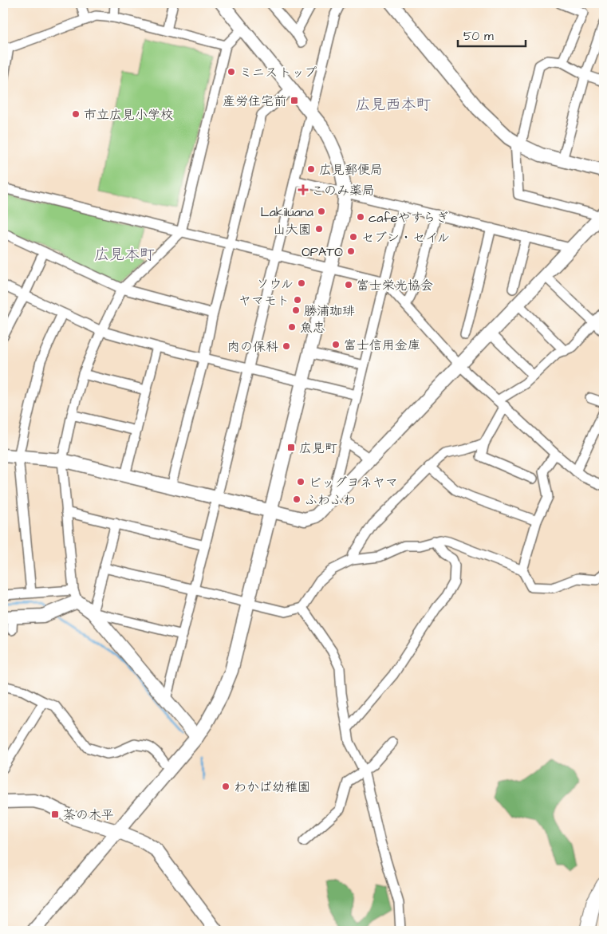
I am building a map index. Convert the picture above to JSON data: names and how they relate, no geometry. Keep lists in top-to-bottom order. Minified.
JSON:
{"districts":["広見西本町","広見本町"],"places":{"other":["ミニストップ","市立広見小学校","広見郵便局","Lakiluana","cafeやすらぎ","山大園","セブン・セイル","OPATO","ソウル","富士栄光協会","ヤマモト","勝浦珈琲","魚忠","富士信用金庫","肉の保科","ビッグヨネヤマ","ふわふわ","わかば幼稚園"],"transit":["産労住宅前","広見町","茶の木平"],"health":["このみ薬局"]},"scale_bar":"50 m"}
